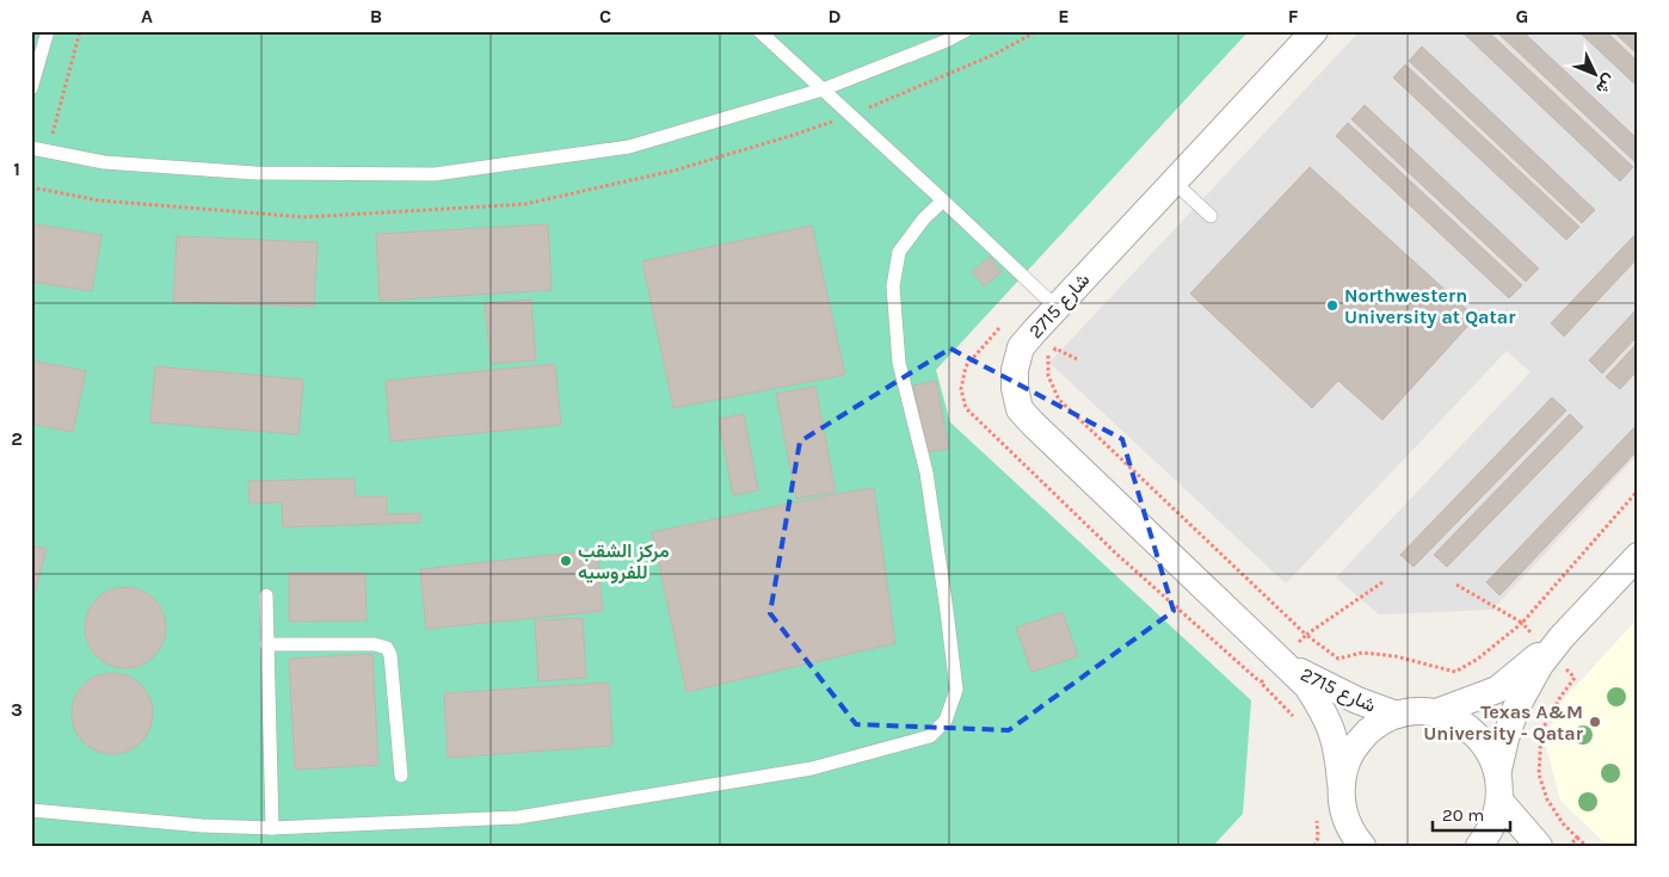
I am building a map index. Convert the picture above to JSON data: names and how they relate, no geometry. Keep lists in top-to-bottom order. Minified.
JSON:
{"streets":{"street":["شارع 2715"]},"places":["Northwestern University at Qatar","مركز الشقب للفروسيه","Texas A&M University - Qatar"],"scale_bar":"20 m","north":"bottom right","grid":{"columns":["A","B","C","D","E","F","G"],"rows":["1","2","3"]}}
